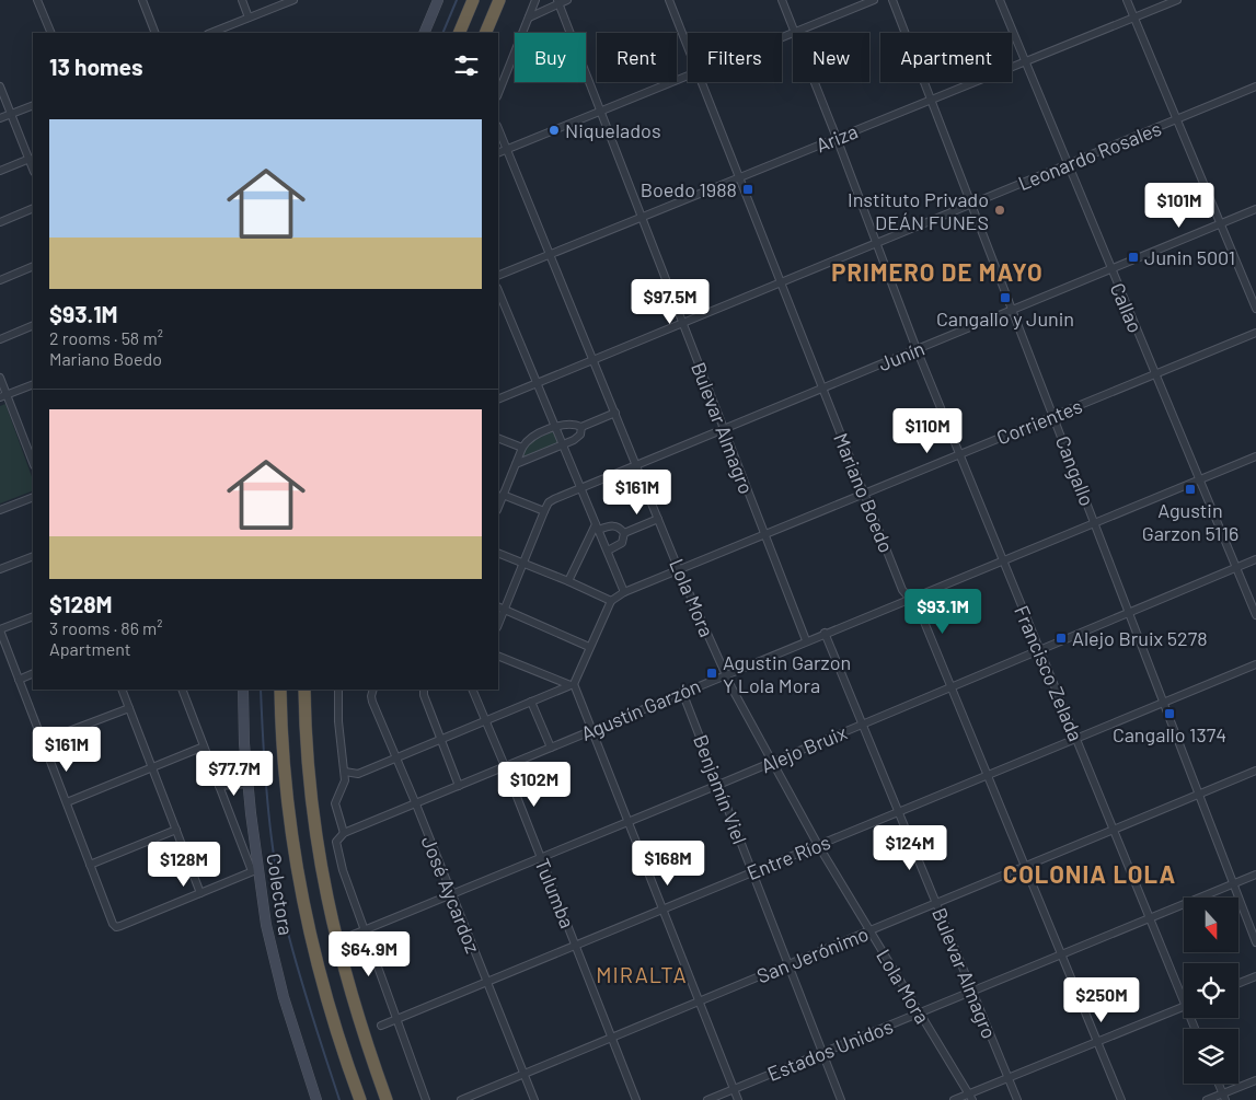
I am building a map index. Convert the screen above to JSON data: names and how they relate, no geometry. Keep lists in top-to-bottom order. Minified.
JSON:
{"streets":{"street":["Ariza","Leonardo Rosales","Callao","Junín","Corrientes","Bulevar Almagro","Cangallo","Mariano Boedo","Lola Mora","Francisco Zelada","Agustín Garzón","Alejo Bruix","Benjamín Viel","Entre Ríos","Tulumba","Colectora","José Aycardoz","San Jerónimo","Estados Unidos"]},"crossings":[["Ariza","Callao"],["Ariza","Bulevar Almagro"],["Ariza","Cangallo"],["Ariza","Mariano Boedo"],["Ariza","Lola Mora"],["Ariza","Francisco Zelada"],["Leonardo Rosales","Callao"],["Leonardo Rosales","Bulevar Almagro"],["Leonardo Rosales","Cangallo"],["Leonardo Rosales","Mariano Boedo"],["Leonardo Rosales","Lola Mora"],["Leonardo Rosales","Francisco Zelada"],["Callao","Junín"],["Callao","Corrientes"],["Callao","Agustín Garzón"],["Callao","Alejo Bruix"],["Junín","Bulevar Almagro"],["Junín","Cangallo"],["Junín","Mariano Boedo"],["Junín","Lola Mora"],["Junín","Francisco Zelada"],["Corrientes","Bulevar Almagro"],["Corrientes","Cangallo"],["Corrientes","Mariano Boedo"],["Corrientes","Lola Mora"],["Corrientes","Francisco Zelada"],["Bulevar Almagro","Agustín Garzón"],["Bulevar Almagro","Alejo Bruix"],["Bulevar Almagro","Entre Ríos"],["Bulevar Almagro","San Jerónimo"],["Bulevar Almagro","Estados Unidos"],["Cangallo","Agustín Garzón"],["Cangallo","Alejo Bruix"],["Cangallo","Entre Ríos"],["Cangallo","San Jerónimo"],["Cangallo","Estados Unidos"],["Mariano Boedo","Agustín Garzón"],["Mariano Boedo","Alejo Bruix"],["Mariano Boedo","Entre Ríos"],["Mariano Boedo","San Jerónimo"],["Mariano Boedo","Estados Unidos"],["Lola Mora","Agustín Garzón"],["Lola Mora","Alejo Bruix"],["Lola Mora","Entre Ríos"],["Lola Mora","San Jerónimo"],["Lola Mora","Estados Unidos"],["Francisco Zelada","Agustín Garzón"],["Francisco Zelada","Alejo Bruix"],["Francisco Zelada","Entre Ríos"],["Francisco Zelada","San Jerónimo"],["Francisco Zelada","Estados Unidos"],["Agustín Garzón","Benjamín Viel"],["Agustín Garzón","Tulumba"],["Agustín Garzón","José Aycardoz"],["Alejo Bruix","Benjamín Viel"],["Alejo Bruix","Tulumba"],["Alejo Bruix","José Aycardoz"],["Benjamín Viel","Entre Ríos"],["Benjamín Viel","San Jerónimo"],["Benjamín Viel","Estados Unidos"],["Entre Ríos","Tulumba"],["Entre Ríos","José Aycardoz"],["Tulumba","San Jerónimo"],["José Aycardoz","San Jerónimo"]],"districts":["PRIMERO DE MAYO","COLONIA LOLA","MIRALTA"],"places":{"other":["Niquelados","Instituto Privado DEÁN FUNES"],"transit":["Boedo 1988","Junin 5001","Cangallo y Junin","Agustin Garzon 5116","Alejo Bruix 5278","Agustin Garzon Y Lola Mora","Cangallo 1374"]},"north":"bottom","page":{"chip":["Buy","Rent","Filters","New","Apartment"],"heading":"13 homes","list":[{"name":"$93.1M","note":"2 rooms · 58 m² · Mariano Boedo"},{"name":"$128M","note":"3 rooms · 86 m² · Apartment"}],"price":["$101M","$97.5M","$110M","$161M","$93.1M","$161M","$77.7M","$102M","$124M","$168M","$128M","$64.9M","$250M"]}}
